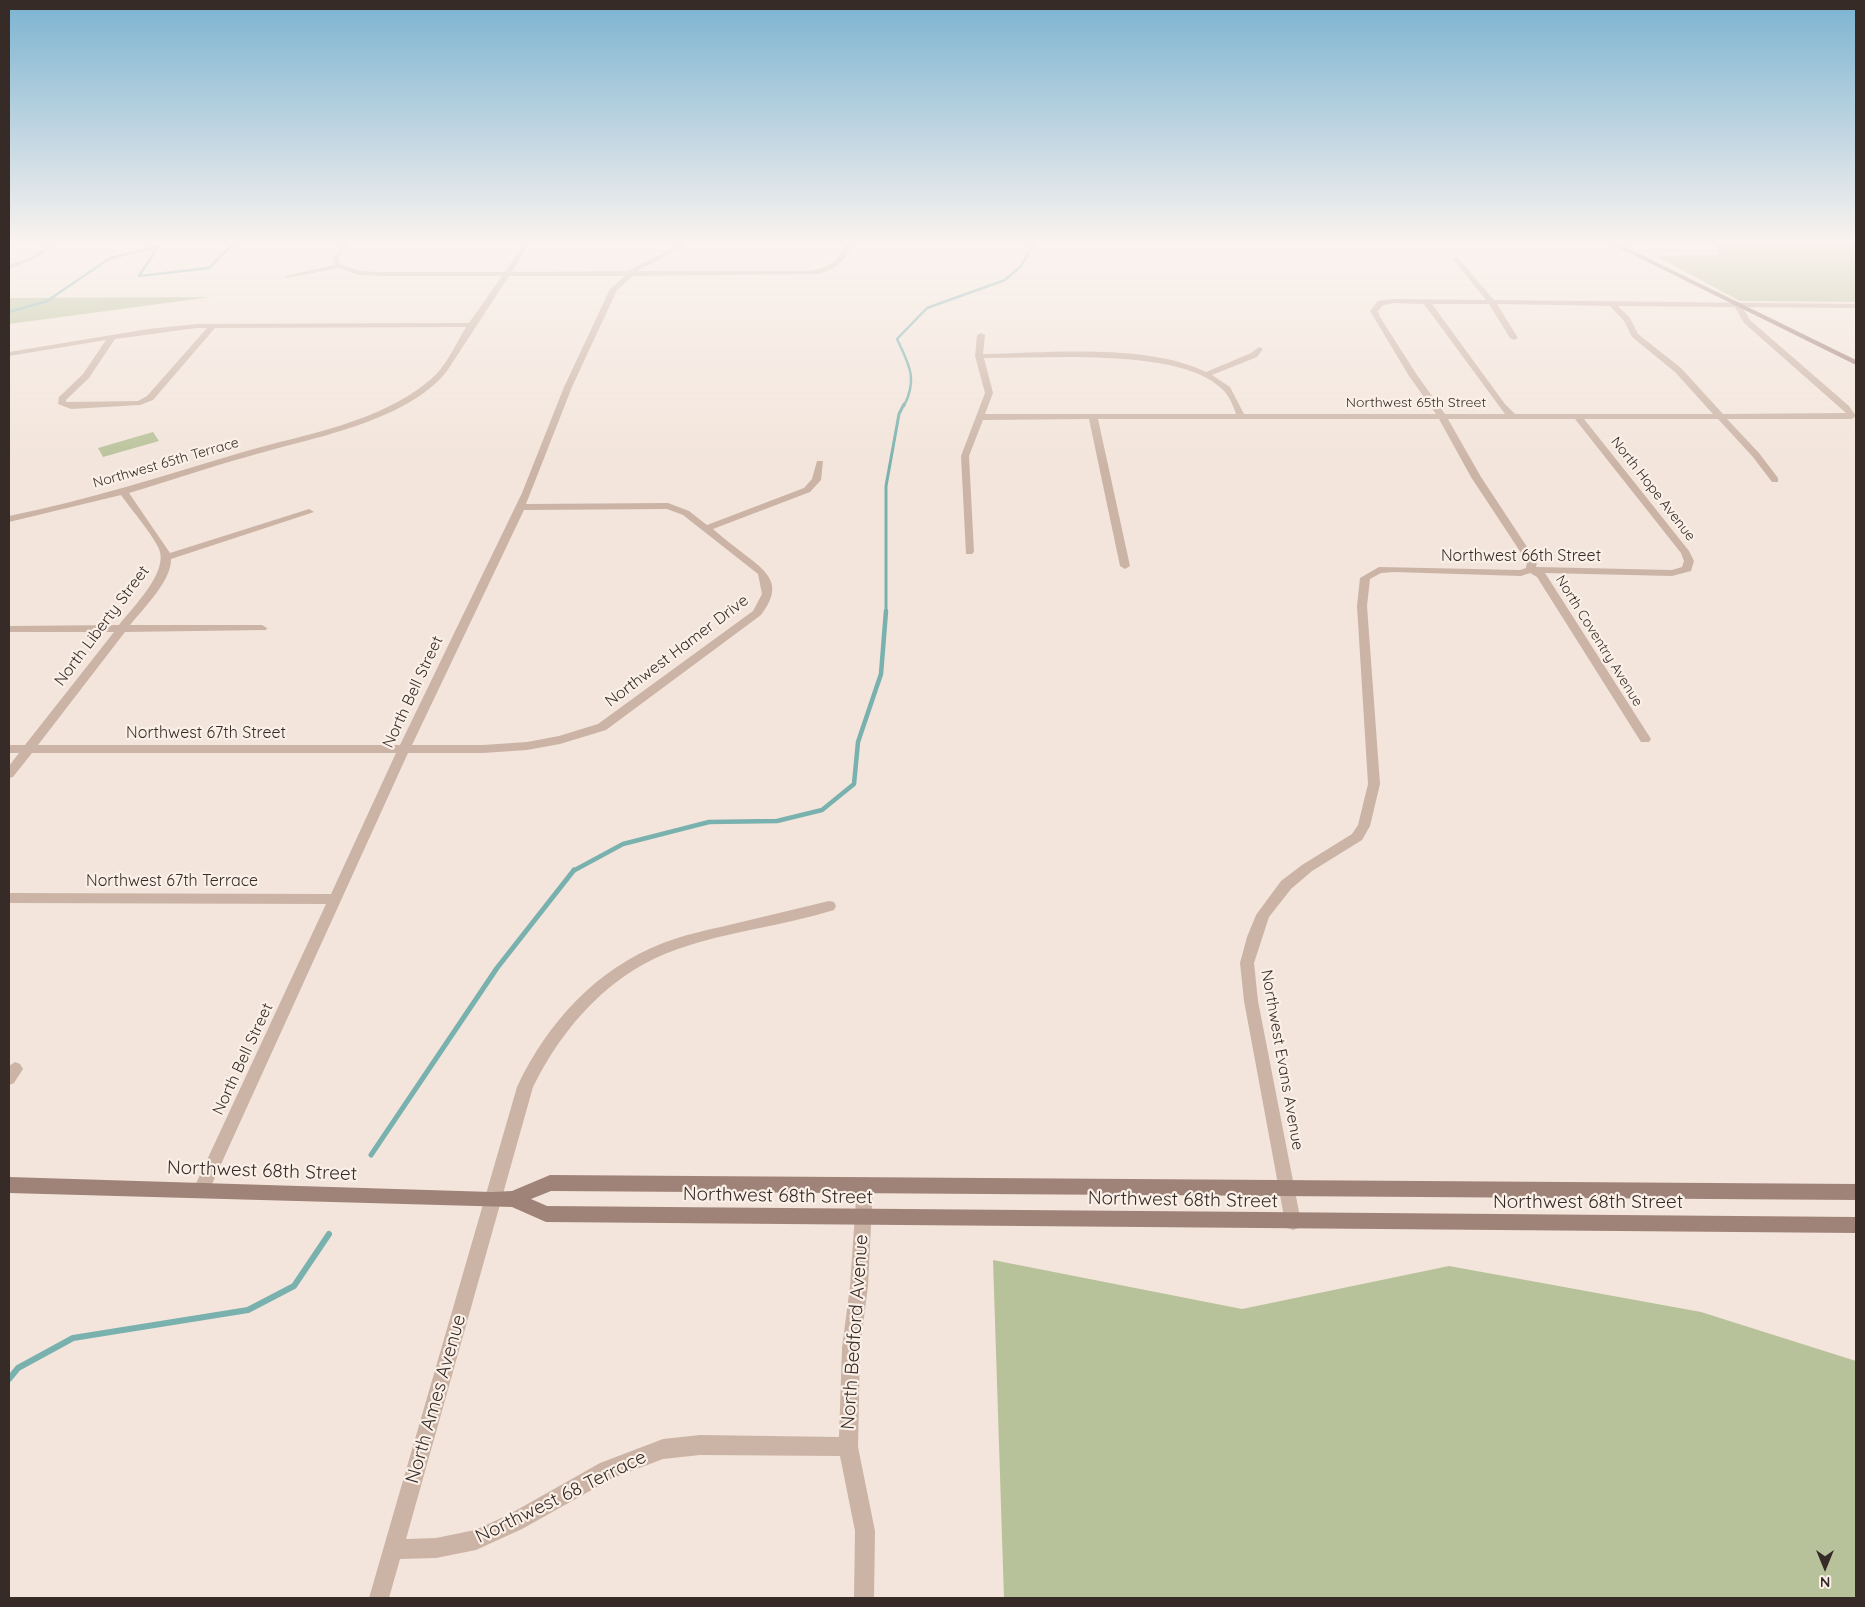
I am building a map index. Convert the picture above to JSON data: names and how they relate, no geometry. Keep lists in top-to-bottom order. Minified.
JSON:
{"streets":{"main road":["Northwest 68th Street"],"street":["Northwest 65th Street","Northwest 65th Terrace","North Hope Avenue","Northwest 66th Street","North Liberty Street","North Coventry Avenue","Northwest Hamer Drive","North Bell Street","Northwest 67th Street","Northwest 67th Terrace","Northwest Evans Avenue","North Bedford Avenue","North Ames Avenue","Northwest 68 Terrace"]},"crossings":[["Northwest 65th Street","North Hope Avenue"],["Northwest 65th Street","North Coventry Avenue"],["Northwest 65th Terrace","North Liberty Street"],["North Hope Avenue","Northwest 66th Street"],["Northwest 66th Street","North Coventry Avenue"],["Northwest 66th Street","Northwest Evans Avenue"],["North Liberty Street","Northwest 67th Street"],["Northwest Hamer Drive","North Bell Street"],["Northwest Hamer Drive","Northwest 67th Street"],["North Bell Street","Northwest 67th Street"],["North Bell Street","Northwest 67th Terrace"],["North Bell Street","Northwest 68th Street"],["Northwest Evans Avenue","Northwest 68th Street"],["Northwest 68th Street","North Bedford Avenue"],["Northwest 68th Street","North Ames Avenue"],["North Bedford Avenue","Northwest 68 Terrace"],["North Ames Avenue","Northwest 68 Terrace"]],"north":"bottom"}
